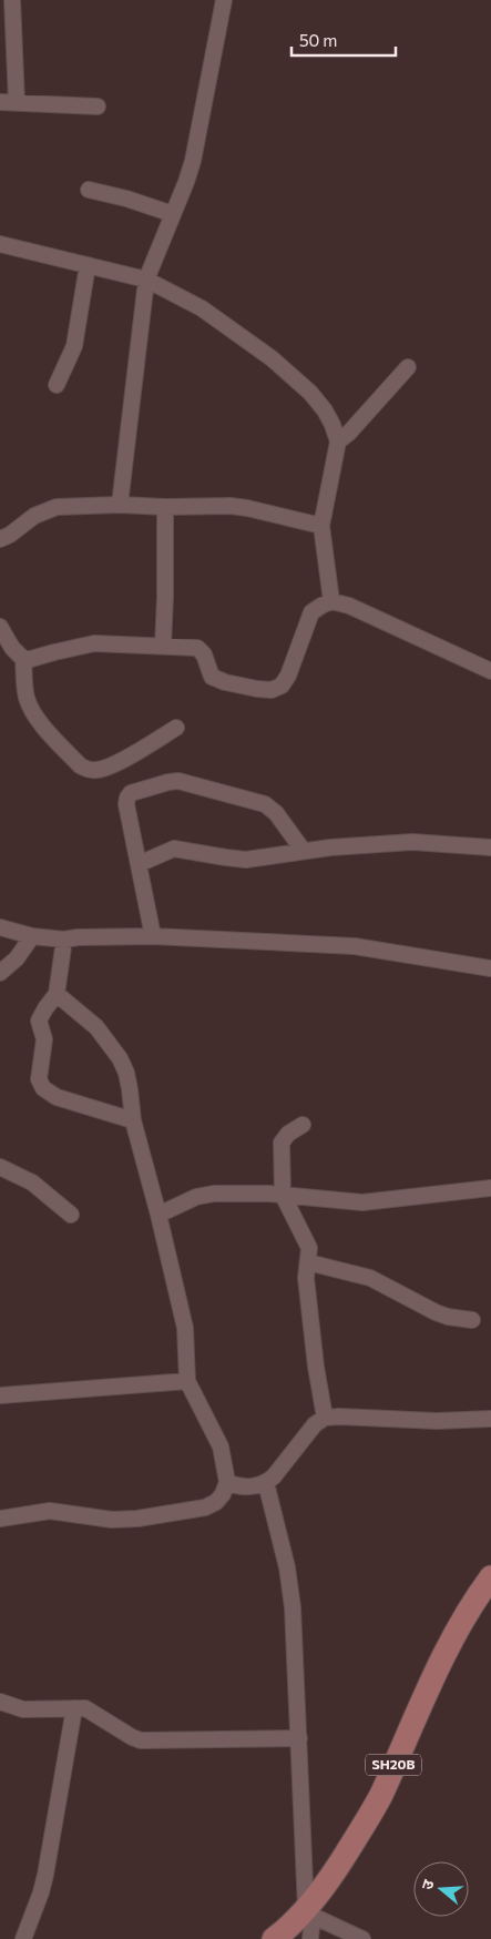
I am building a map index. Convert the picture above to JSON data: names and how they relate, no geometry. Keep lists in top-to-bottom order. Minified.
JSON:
{"streets":{"main road":["SH20B"]},"scale_bar":"50 m","north":"left"}
